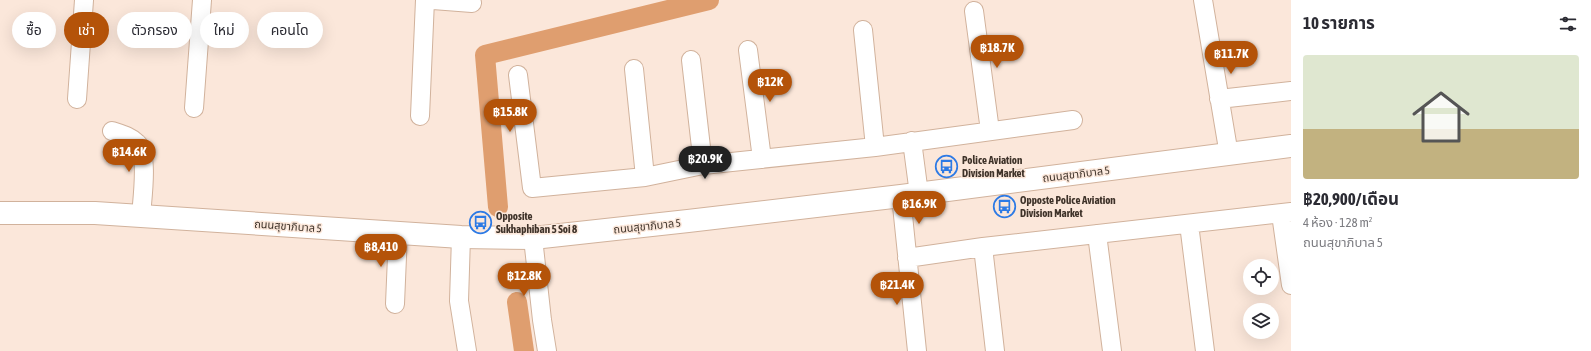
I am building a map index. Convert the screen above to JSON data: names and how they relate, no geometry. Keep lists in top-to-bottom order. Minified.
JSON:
{"streets":{"street":["ถนนสุขาภิบาล 5"]},"places":{"bus stop":["Police Aviation Division Market","Opposte Police Aviation Division Market","Opposite Sukhaphiban 5 Soi 8"]},"page":{"heading":"10 รายการ","chip":["ซื้อ","เช่า","ตัวกรอง","ใหม่","คอนโด"],"price":["฿18.7K","฿11.7K","฿12K","฿15.8K","฿14.6K","฿20.9K","฿16.9K","฿8,410","฿12.8K","฿21.4K"],"list":[{"name":"฿20,900/เดือน","note":"4 ห้อง · 128 m² · ถนนสุขาภิบาล 5"}]}}
